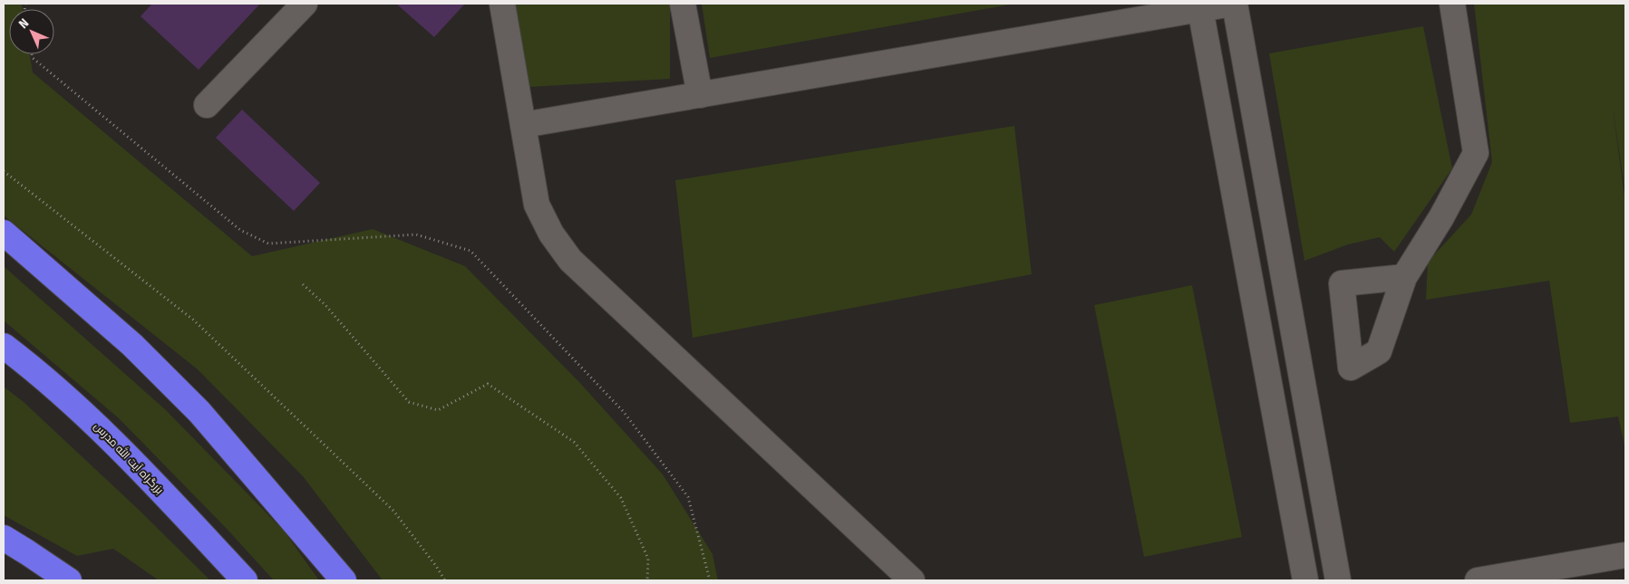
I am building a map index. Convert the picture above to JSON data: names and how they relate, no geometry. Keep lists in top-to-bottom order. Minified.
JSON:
{"streets":{"highway":["بزرگراه آیت الله مدرس"]},"north":"top left"}
